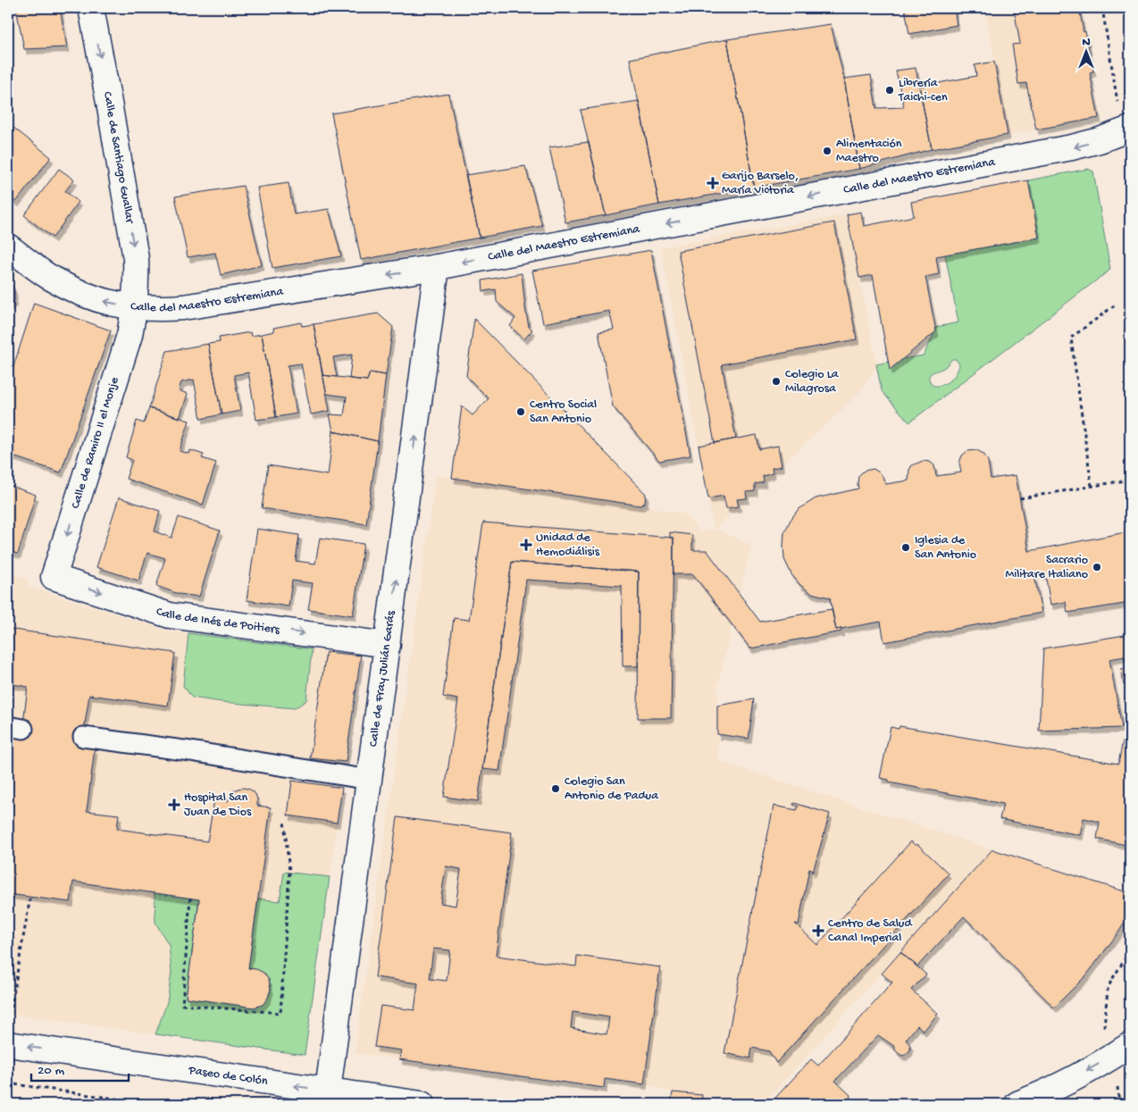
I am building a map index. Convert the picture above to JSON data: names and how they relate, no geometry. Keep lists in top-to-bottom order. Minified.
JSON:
{"streets":{"street":["Calle de Santiago Guallar","Calle del Maestro Estremiana","Calle de Ramiro II el Monje","Calle de Inés de Poitiers","Calle de Fray Julián Garás","Paseo de Colón"]},"crossings":[["Calle de Santiago Guallar","Calle del Maestro Estremiana"],["Calle de Santiago Guallar","Calle de Ramiro II el Monje"],["Calle del Maestro Estremiana","Calle de Ramiro II el Monje"],["Calle del Maestro Estremiana","Calle de Fray Julián Garás"],["Calle de Ramiro II el Monje","Calle de Inés de Poitiers"],["Calle de Inés de Poitiers","Calle de Fray Julián Garás"],["Calle de Fray Julián Garás","Paseo de Colón"]],"one_way":["Calle de Santiago Guallar","Calle del Maestro Estremiana","Calle de Ramiro II el Monje","Calle de Inés de Poitiers","Calle de Fray Julián Garás","Paseo de Colón"],"places":{"other":["Librería Taichi-cen","Alimentación Maestro","Colegio La Milagrosa","Centro Social San Antonio","Iglesia de San Antonio","Sacrario Militare Italiano","Colegio San Antonio de Padua"],"health":["Garijo Barselo, María Victoria","Unidad de Hemodiálisis","Hospital San Juan de Dios","Centro de Salud Canal Imperial"]},"scale_bar":"20 m","north":"top"}
